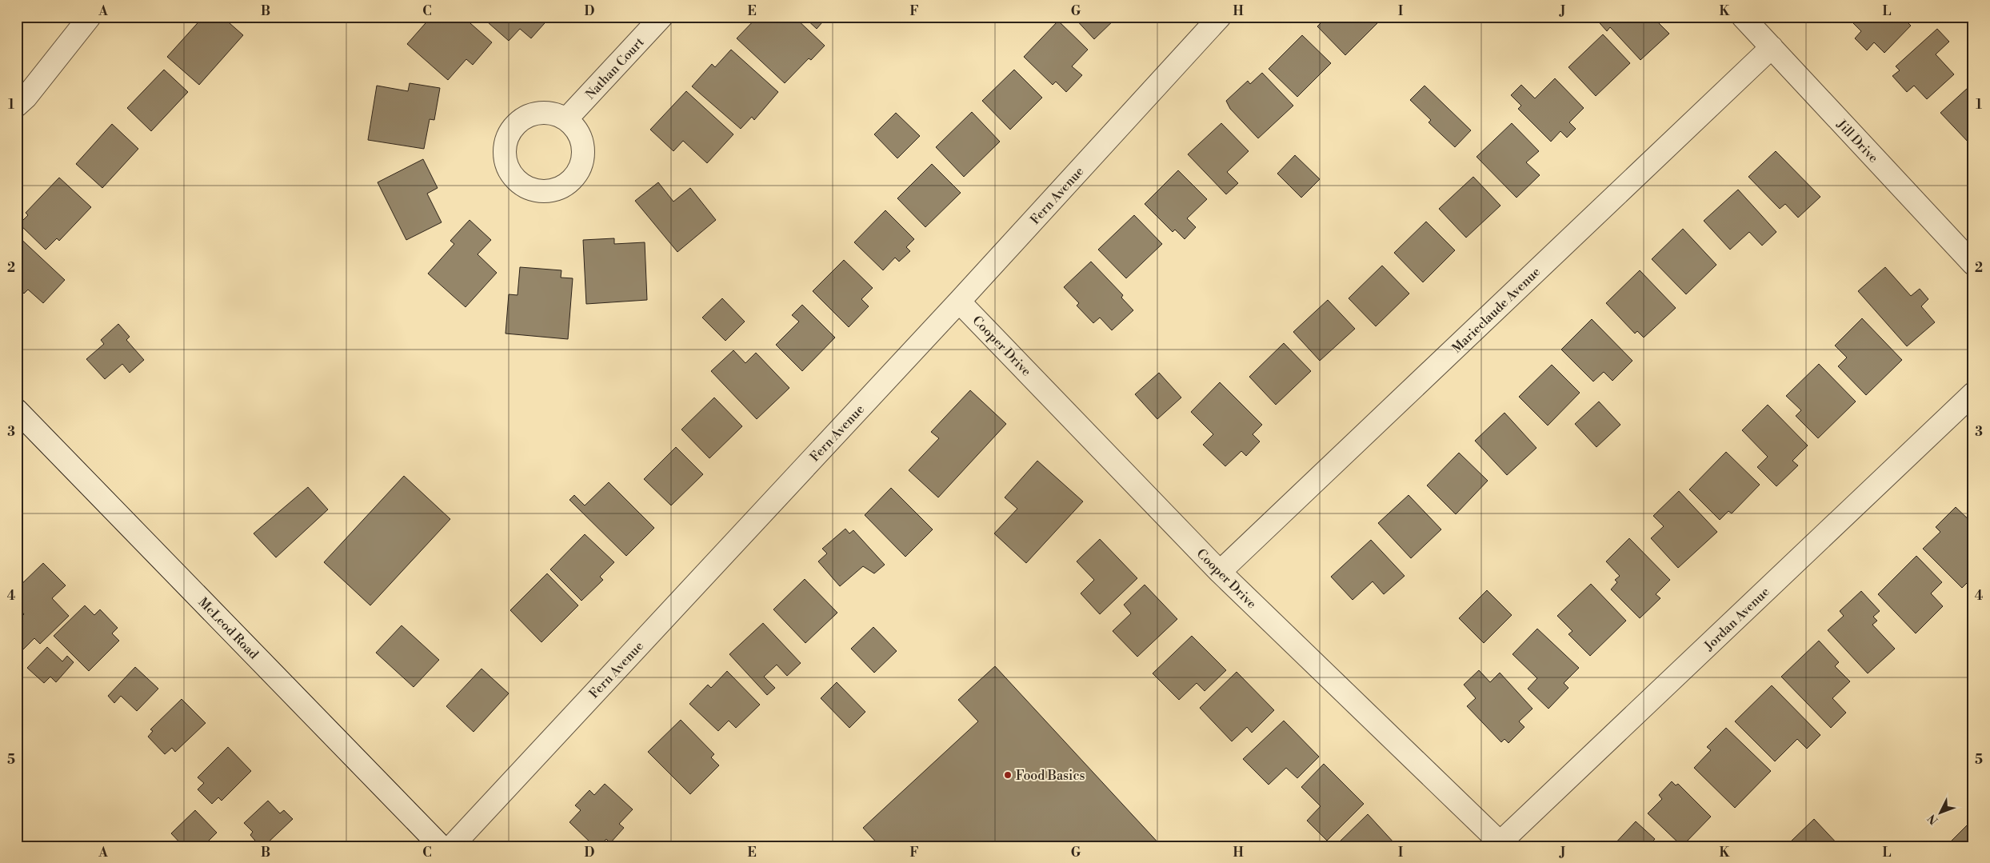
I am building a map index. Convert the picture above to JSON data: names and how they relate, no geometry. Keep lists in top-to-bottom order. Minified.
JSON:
{"streets":{"street":["Nathan Court","Jill Drive","Fern Avenue","Marieclaude Avenue","Cooper Drive","Jordan Avenue","McLeod Road"]},"crossings":[["Jill Drive","Marieclaude Avenue"],["Fern Avenue","Cooper Drive"],["Marieclaude Avenue","Cooper Drive"],["Cooper Drive","Jordan Avenue"]],"places":["Food Basics"],"north":"bottom left","grid":{"columns":["A","B","C","D","E","F","G","H","I","J","K","L"],"rows":["1","2","3","4","5"]}}
